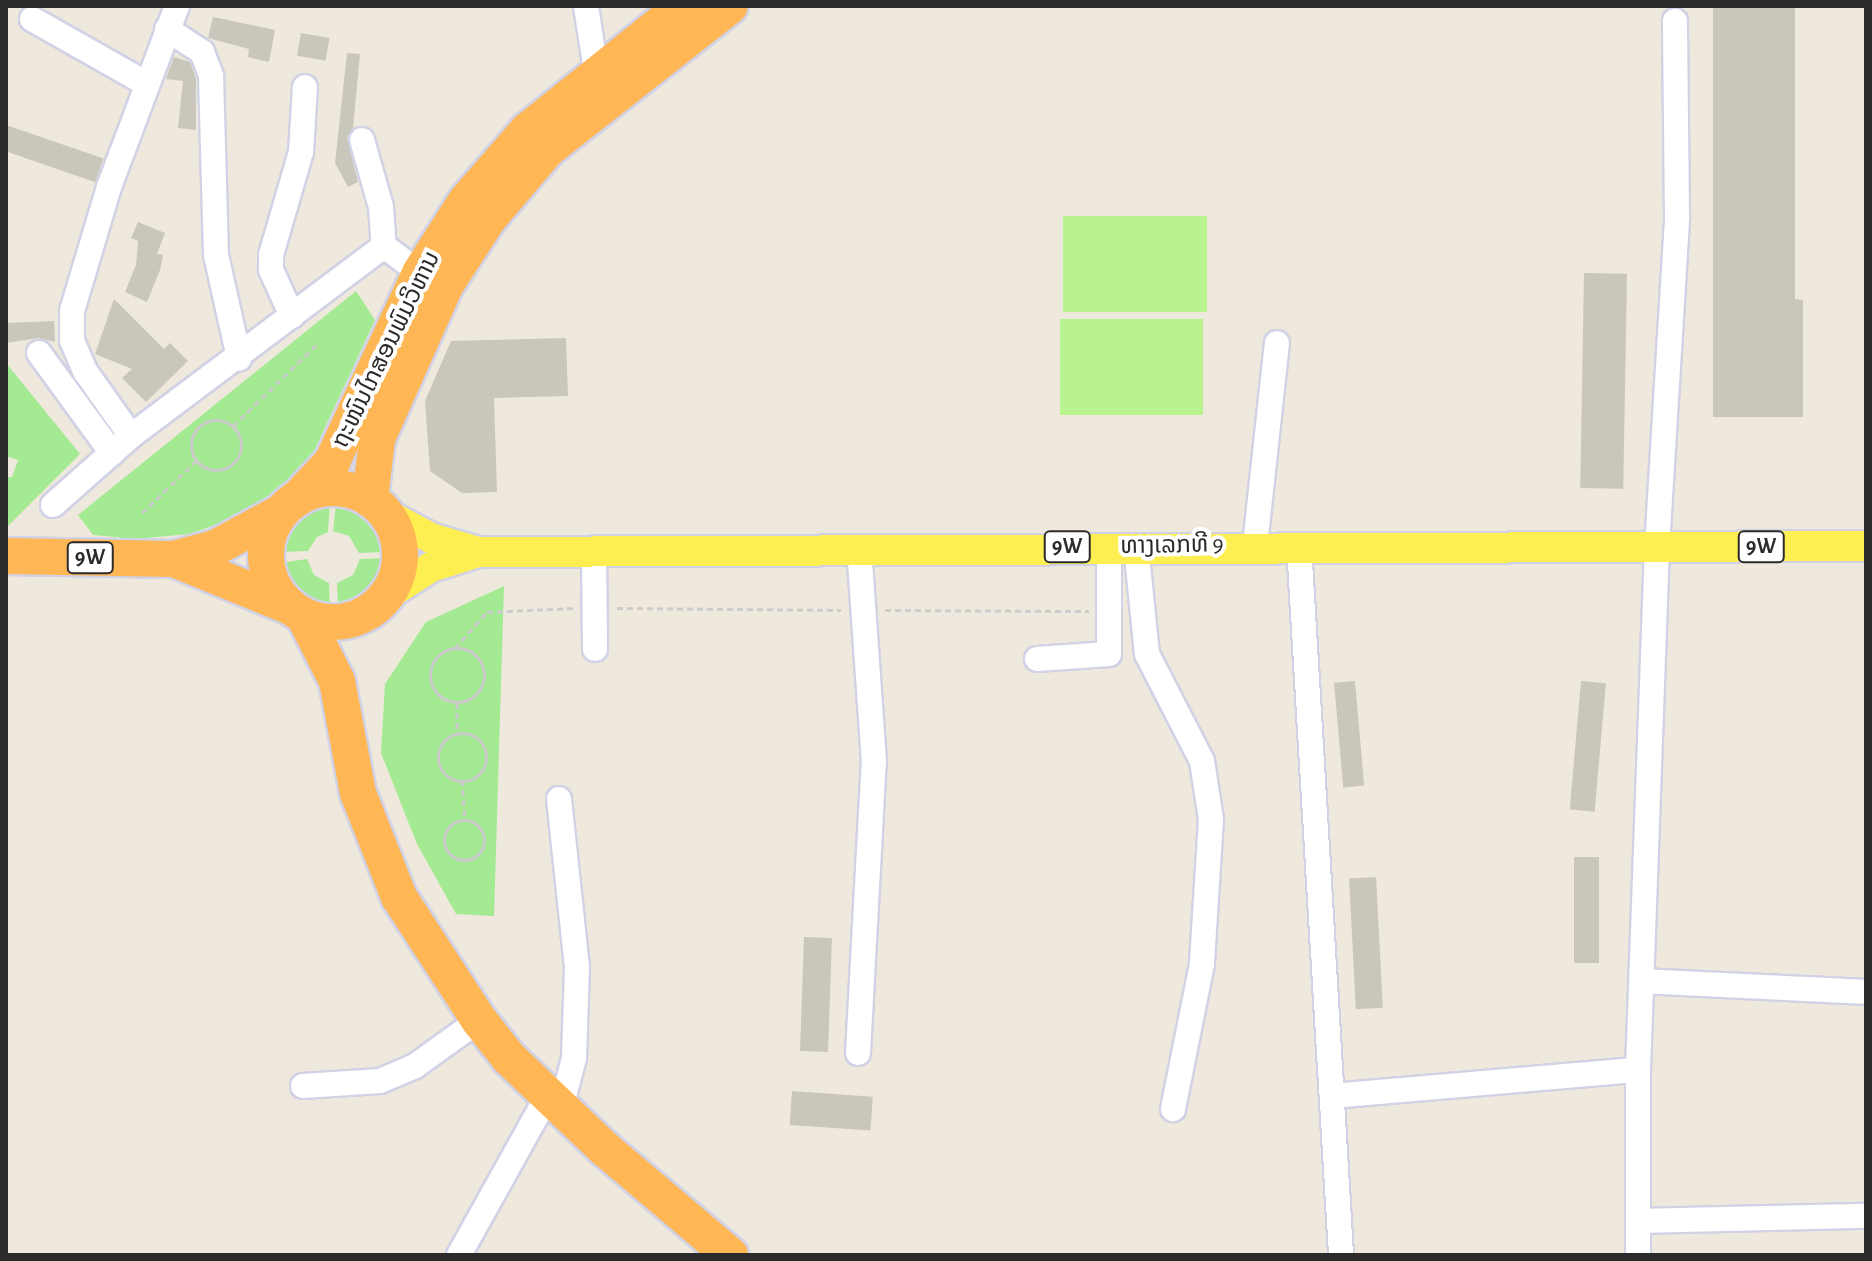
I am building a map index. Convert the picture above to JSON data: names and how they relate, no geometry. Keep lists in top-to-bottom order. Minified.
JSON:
{"streets":{"highway":["ຖະໜົນໄກສອນພົມວິຫານ","9W"],"main road":["ທາງເລກທີ 9"]},"crossings":[["ຖະໜົນໄກສອນພົມວິຫານ","ທາງເລກທີ 9"]]}
